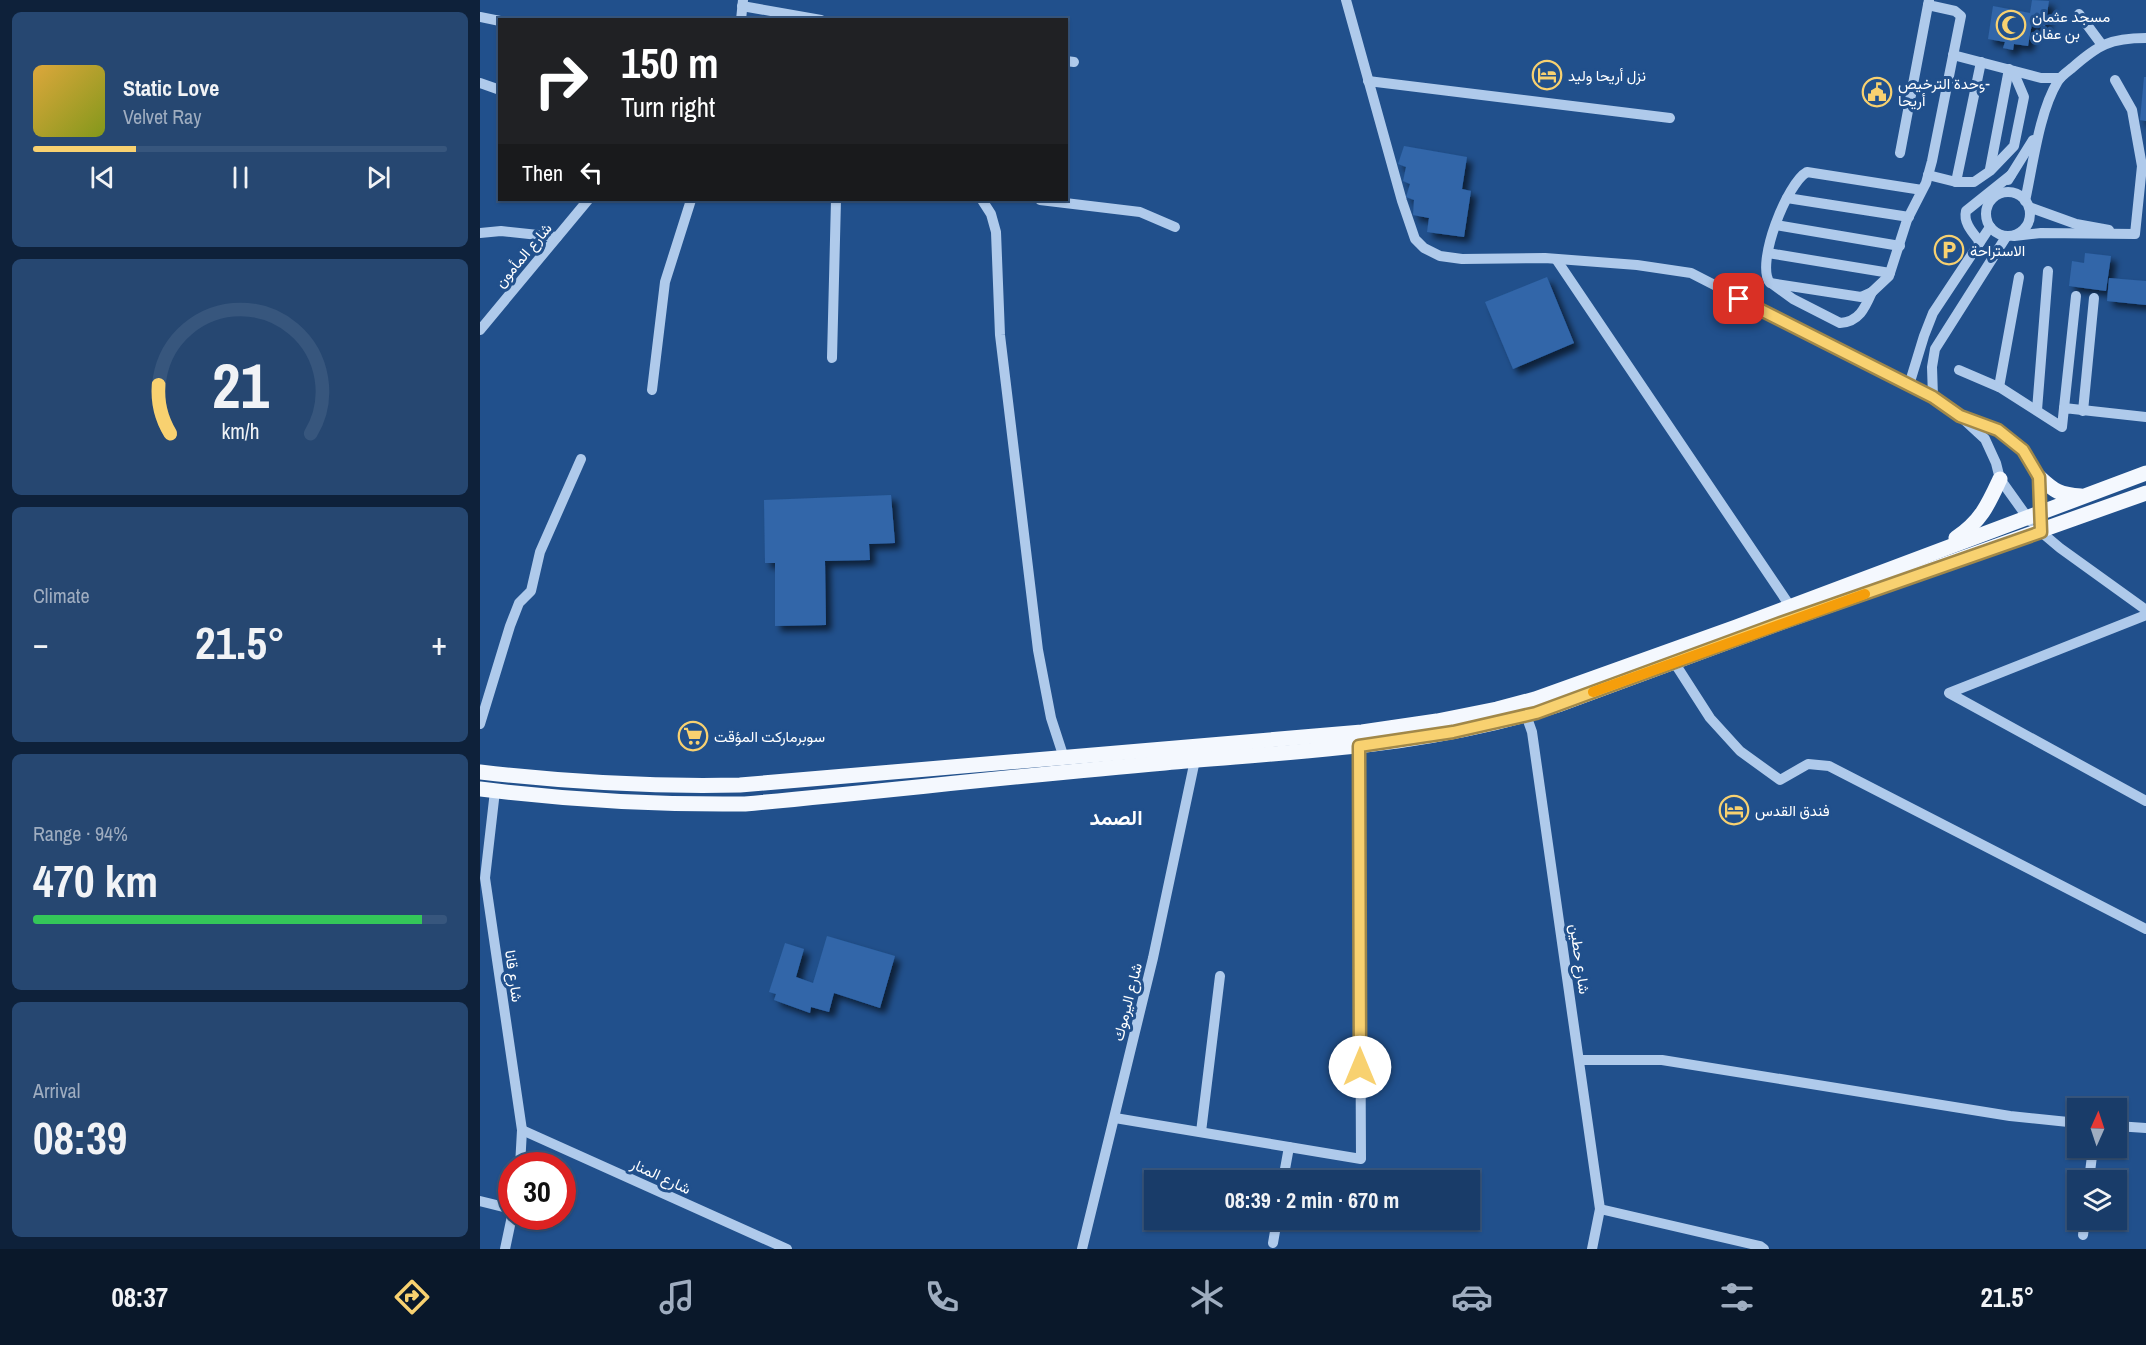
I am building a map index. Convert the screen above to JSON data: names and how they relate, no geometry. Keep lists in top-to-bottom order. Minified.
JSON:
{"streets":{"street":["شارع المأمون","شارع حطين","شارع قانا","شارع اليرموك","شارع المنار"]},"crossings":[["شارع قانا","شارع المنار"]],"districts":["الصمد"],"places":{"mosque":["مسجد عثمان بن عفان"],"hotel":["نزل أريحا وليد","فندق القدس"],"public building":["وحدة الترخيص- أريحا"],"parking":["الاستراحة"],"supermarket":["سوبرماركت المؤقت"]},"north":"top","page":{"turn":["150 m","Turn right"],"song":["Static Love","Velvet Ray"],"then":"Then","tile":["Climate",["Range · 94%","470 km"],["Arrival","08:39"]],"heat":["−","21.5°","+"],"limit":"30","trip":"08:39 · 2 min · 670 m","tabs":["08:37","21.5°"],"gauge":["21","km/h"]}}
